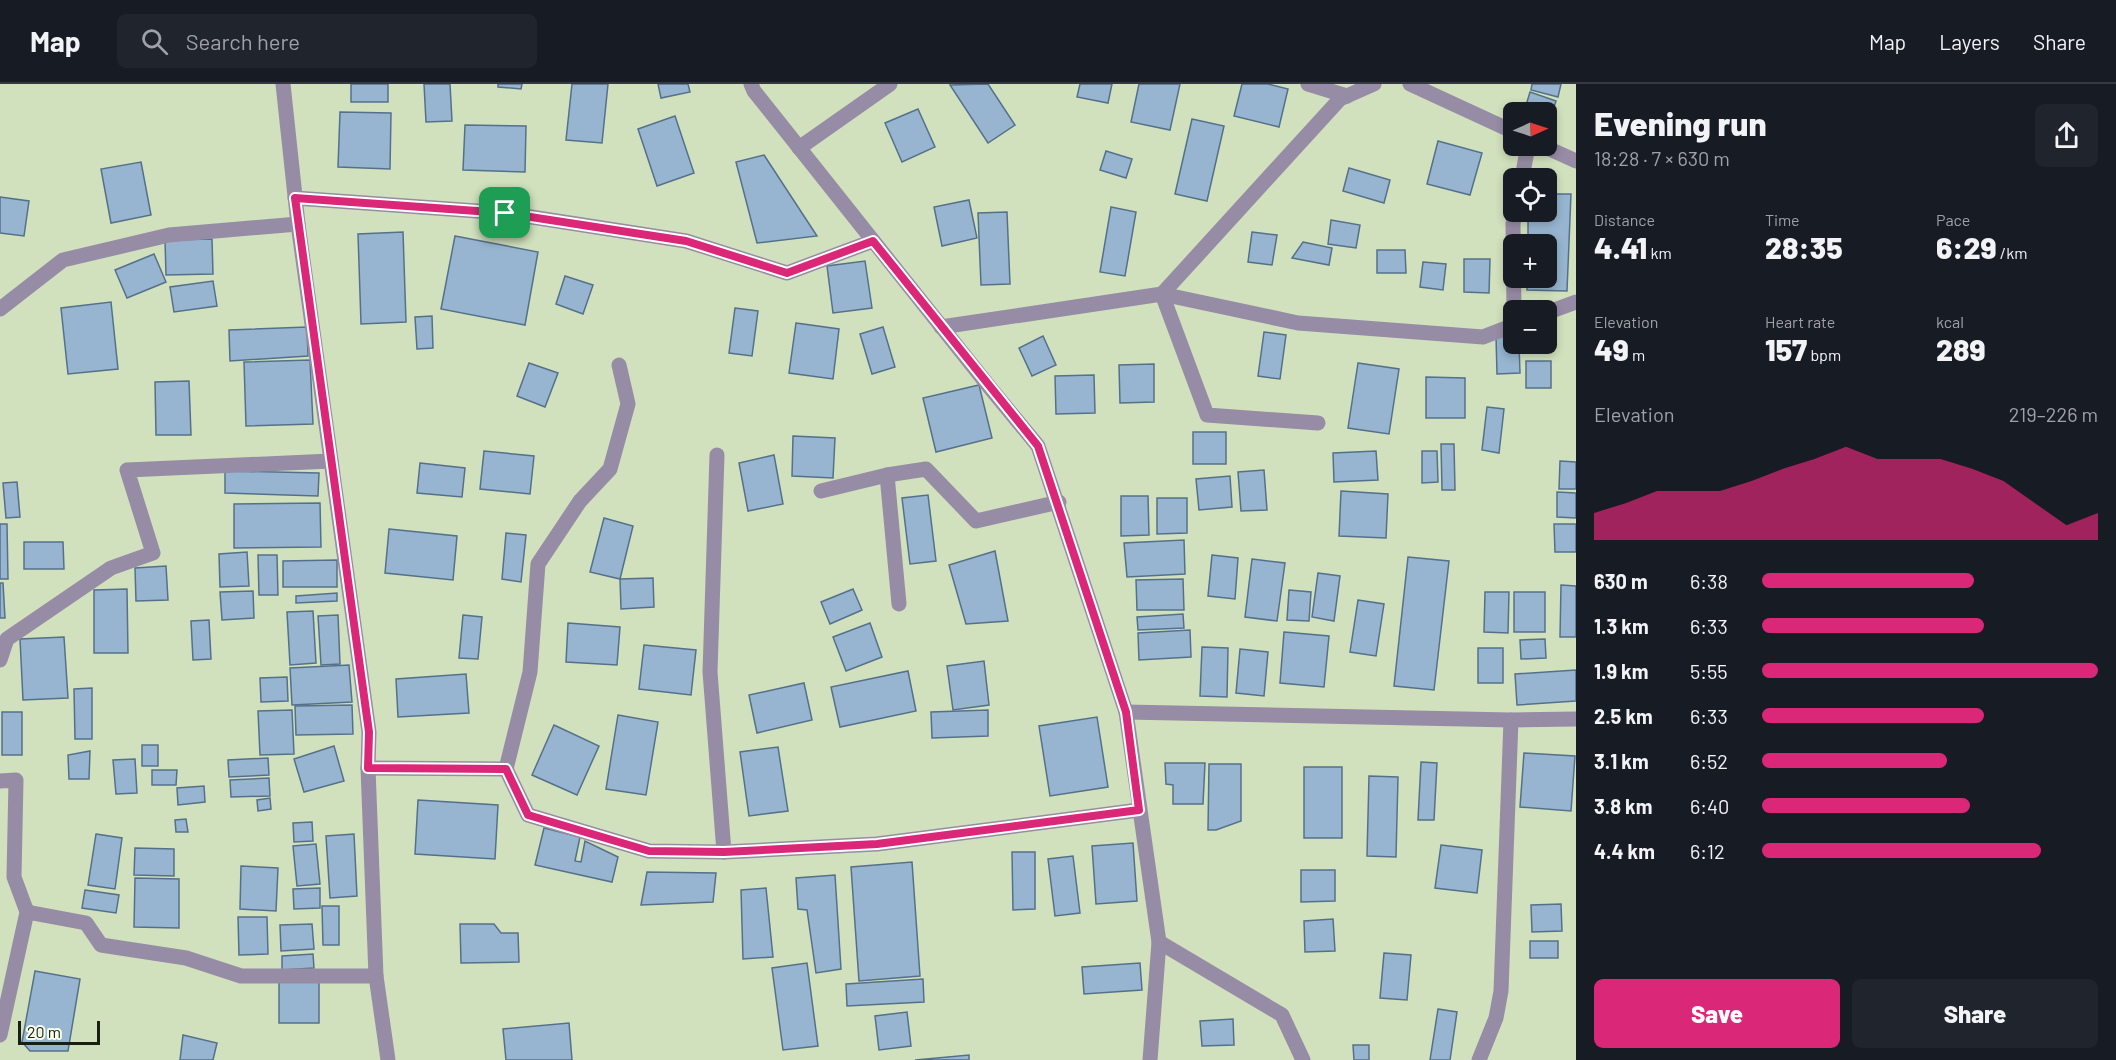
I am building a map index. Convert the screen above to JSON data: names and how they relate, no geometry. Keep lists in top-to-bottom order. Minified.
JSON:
{"scale_bar":"20 m","north":"right","page":{"header":"Map","search":"Search here","nav":["Map","Layers","Share"],"heading":["Evening run","18:28 · 7 × 630 m"],"map_buttons":["+","−"],"stats":[["Distance","4.41 km"],["Time","28:35"],["Pace","6:29 /km"],["Elevation","49 m"],["Heart rate","157 bpm"],["kcal","289"]],"chart":["Elevation","219–226 m"],"list":[{"name":"630 m","note":"6:38"},{"name":"1.3 km","note":"6:33"},{"name":"1.9 km","note":"5:55"},{"name":"2.5 km","note":"6:33"},{"name":"3.1 km","note":"6:52"},{"name":"3.8 km","note":"6:40"},{"name":"4.4 km","note":"6:12"}],"buttons":["Save","Share"],"scale":"20 m"}}
